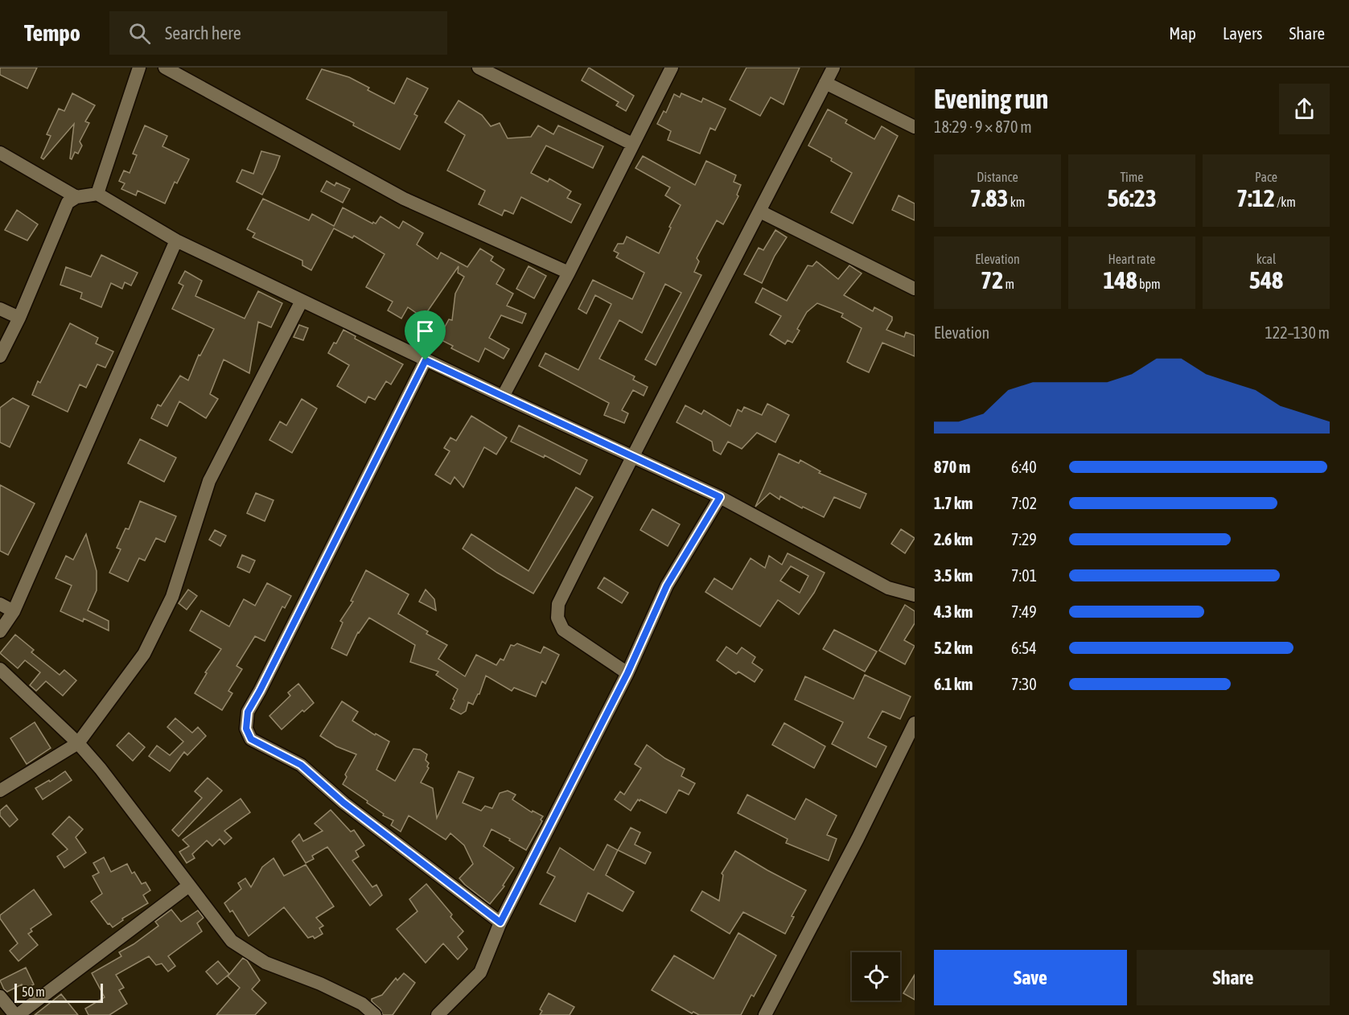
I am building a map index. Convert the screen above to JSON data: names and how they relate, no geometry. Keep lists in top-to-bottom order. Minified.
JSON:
{"scale_bar":"50 m","page":{"header":"Tempo","search":"Search here","nav":["Map","Layers","Share"],"heading":["Evening run","18:29 · 9 × 870 m"],"stats":[["Distance","7.83 km"],["Time","56:23"],["Pace","7:12 /km"],["Elevation","72 m"],["Heart rate","148 bpm"],["kcal","548"]],"chart":["Elevation","122–130 m"],"list":[{"name":"870 m","note":"6:40"},{"name":"1.7 km","note":"7:02"},{"name":"2.6 km","note":"7:29"},{"name":"3.5 km","note":"7:01"},{"name":"4.3 km","note":"7:49"},{"name":"5.2 km","note":"6:54"},{"name":"6.1 km","note":"7:30"}],"buttons":["Save","Share"],"scale":"50 m"}}
